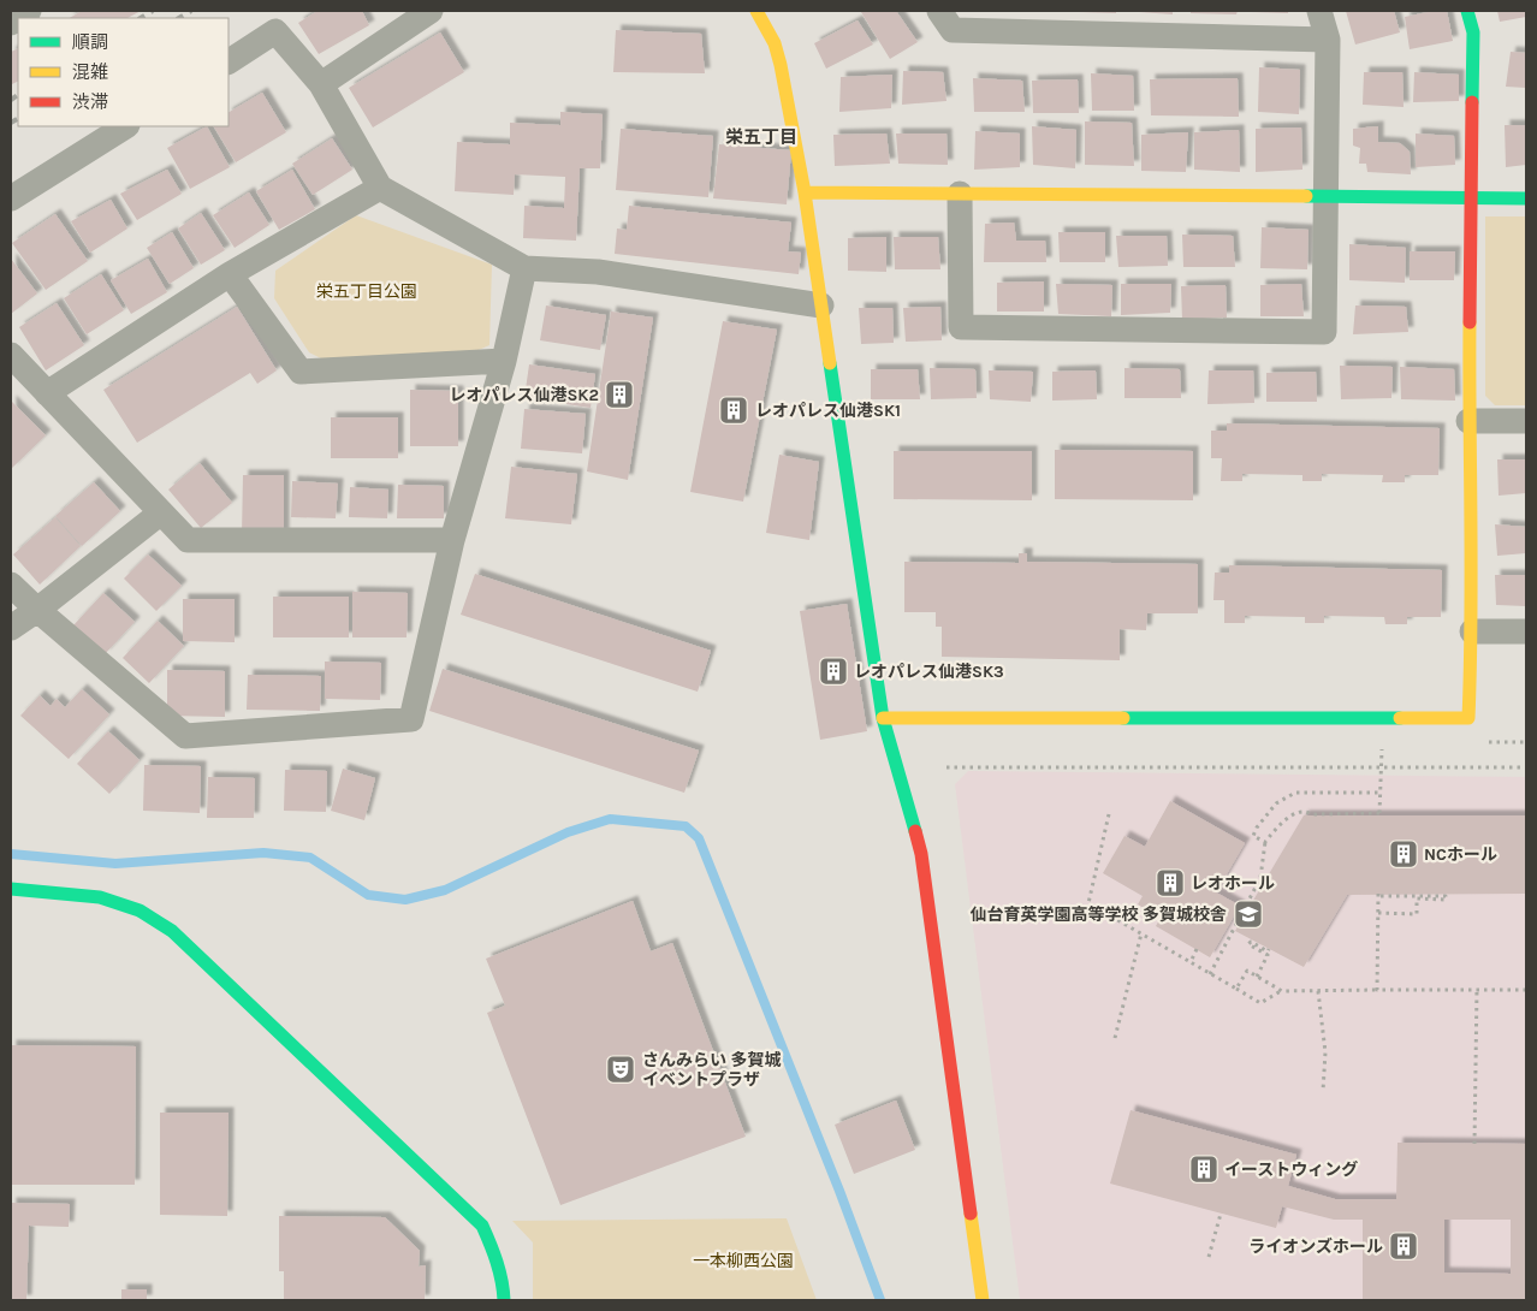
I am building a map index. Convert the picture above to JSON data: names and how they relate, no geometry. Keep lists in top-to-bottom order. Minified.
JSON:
{"districts":["栄五丁目"],"parks":["栄五丁目公園","一本柳西公園"],"places":{"building":["レオパレス仙港SK2","レオパレス仙港SK1","レオパレス仙港SK3","NCホール","レオホール","イーストウィング","ライオンズホール"],"school or university":["仙台育英学園高等学校 多賀城校舎"],"theatre":["さんみらい 多賀城 イベントプラザ"]},"legend":["順調","混雑","渋滞"]}
